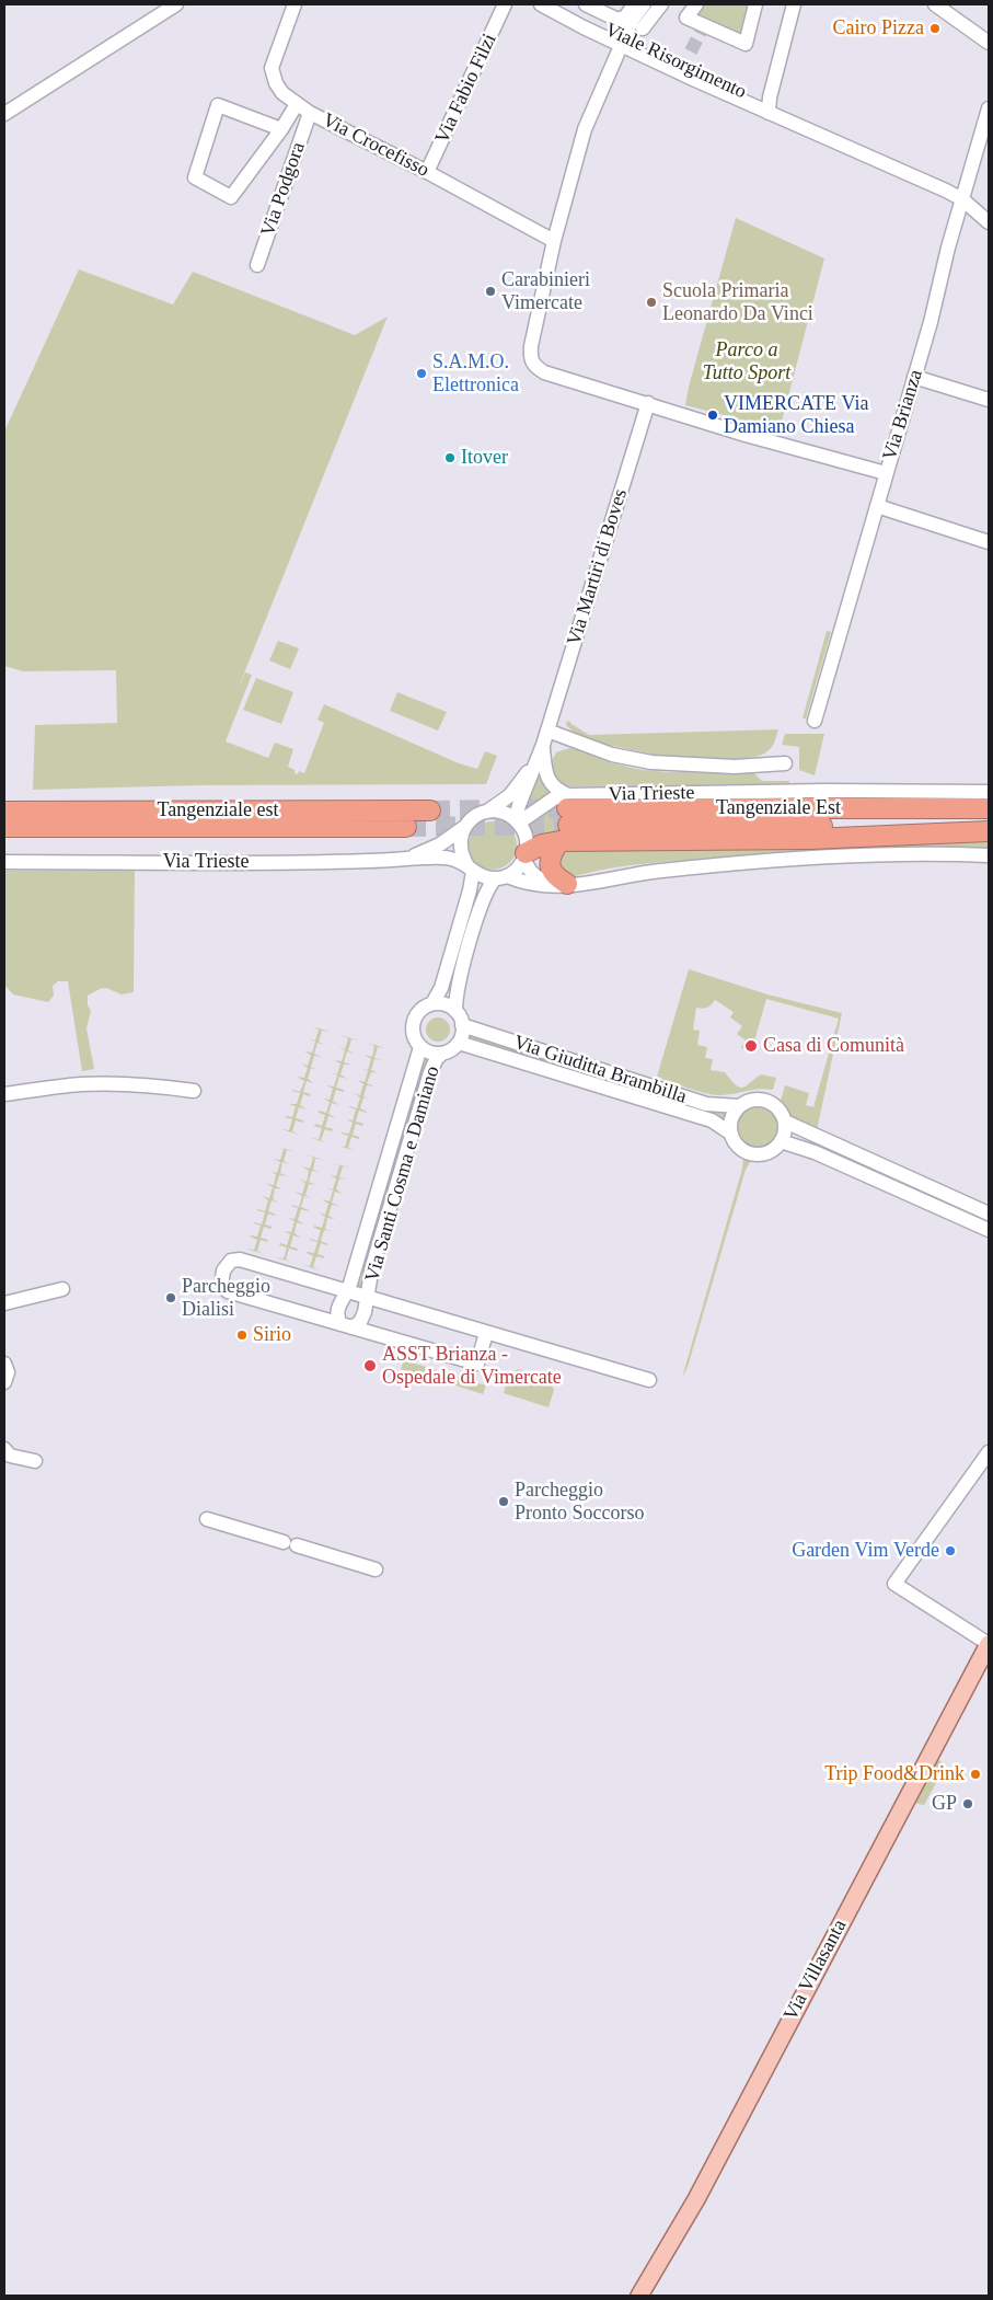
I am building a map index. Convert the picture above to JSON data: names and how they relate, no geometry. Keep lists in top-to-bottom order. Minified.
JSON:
{"streets":{"highway":["Tangenziale Est","Tangenziale est"],"main road":["Via Villasanta"],"street":["Viale Risorgimento","Via Fabio Filzi","Via Crocefisso","Via Podgora","Via Brianza","Via Martiri di Boves","Via Trieste","Via Giuditta Brambilla","Via Santi Cosma e Damiano"]},"crossings":[["Viale Risorgimento","Via Brianza"],["Via Fabio Filzi","Via Crocefisso"],["Via Crocefisso","Via Podgora"],["Via Martiri di Boves","Via Trieste"],["Via Martiri di Boves","Tangenziale Est"],["Via Martiri di Boves","Via Santi Cosma e Damiano"],["Via Trieste","Tangenziale Est"],["Via Trieste","Via Santi Cosma e Damiano"],["Via Giuditta Brambilla","Via Santi Cosma e Damiano"]],"parks":["Parco a Tutto Sport"],"places":["Cairo Pizza","Carabinieri Vimercate","Scuola Primaria Leonardo Da Vinci","S.A.M.O. Elettronica","VIMERCATE Via Damiano Chiesa","Itover","Casa di Comunità","Parcheggio Dialisi","Sirio","ASST Brianza - Ospedale di Vimercate","Parcheggio Pronto Soccorso","Garden Vim Verde","Trip Food&Drink","GP"]}
